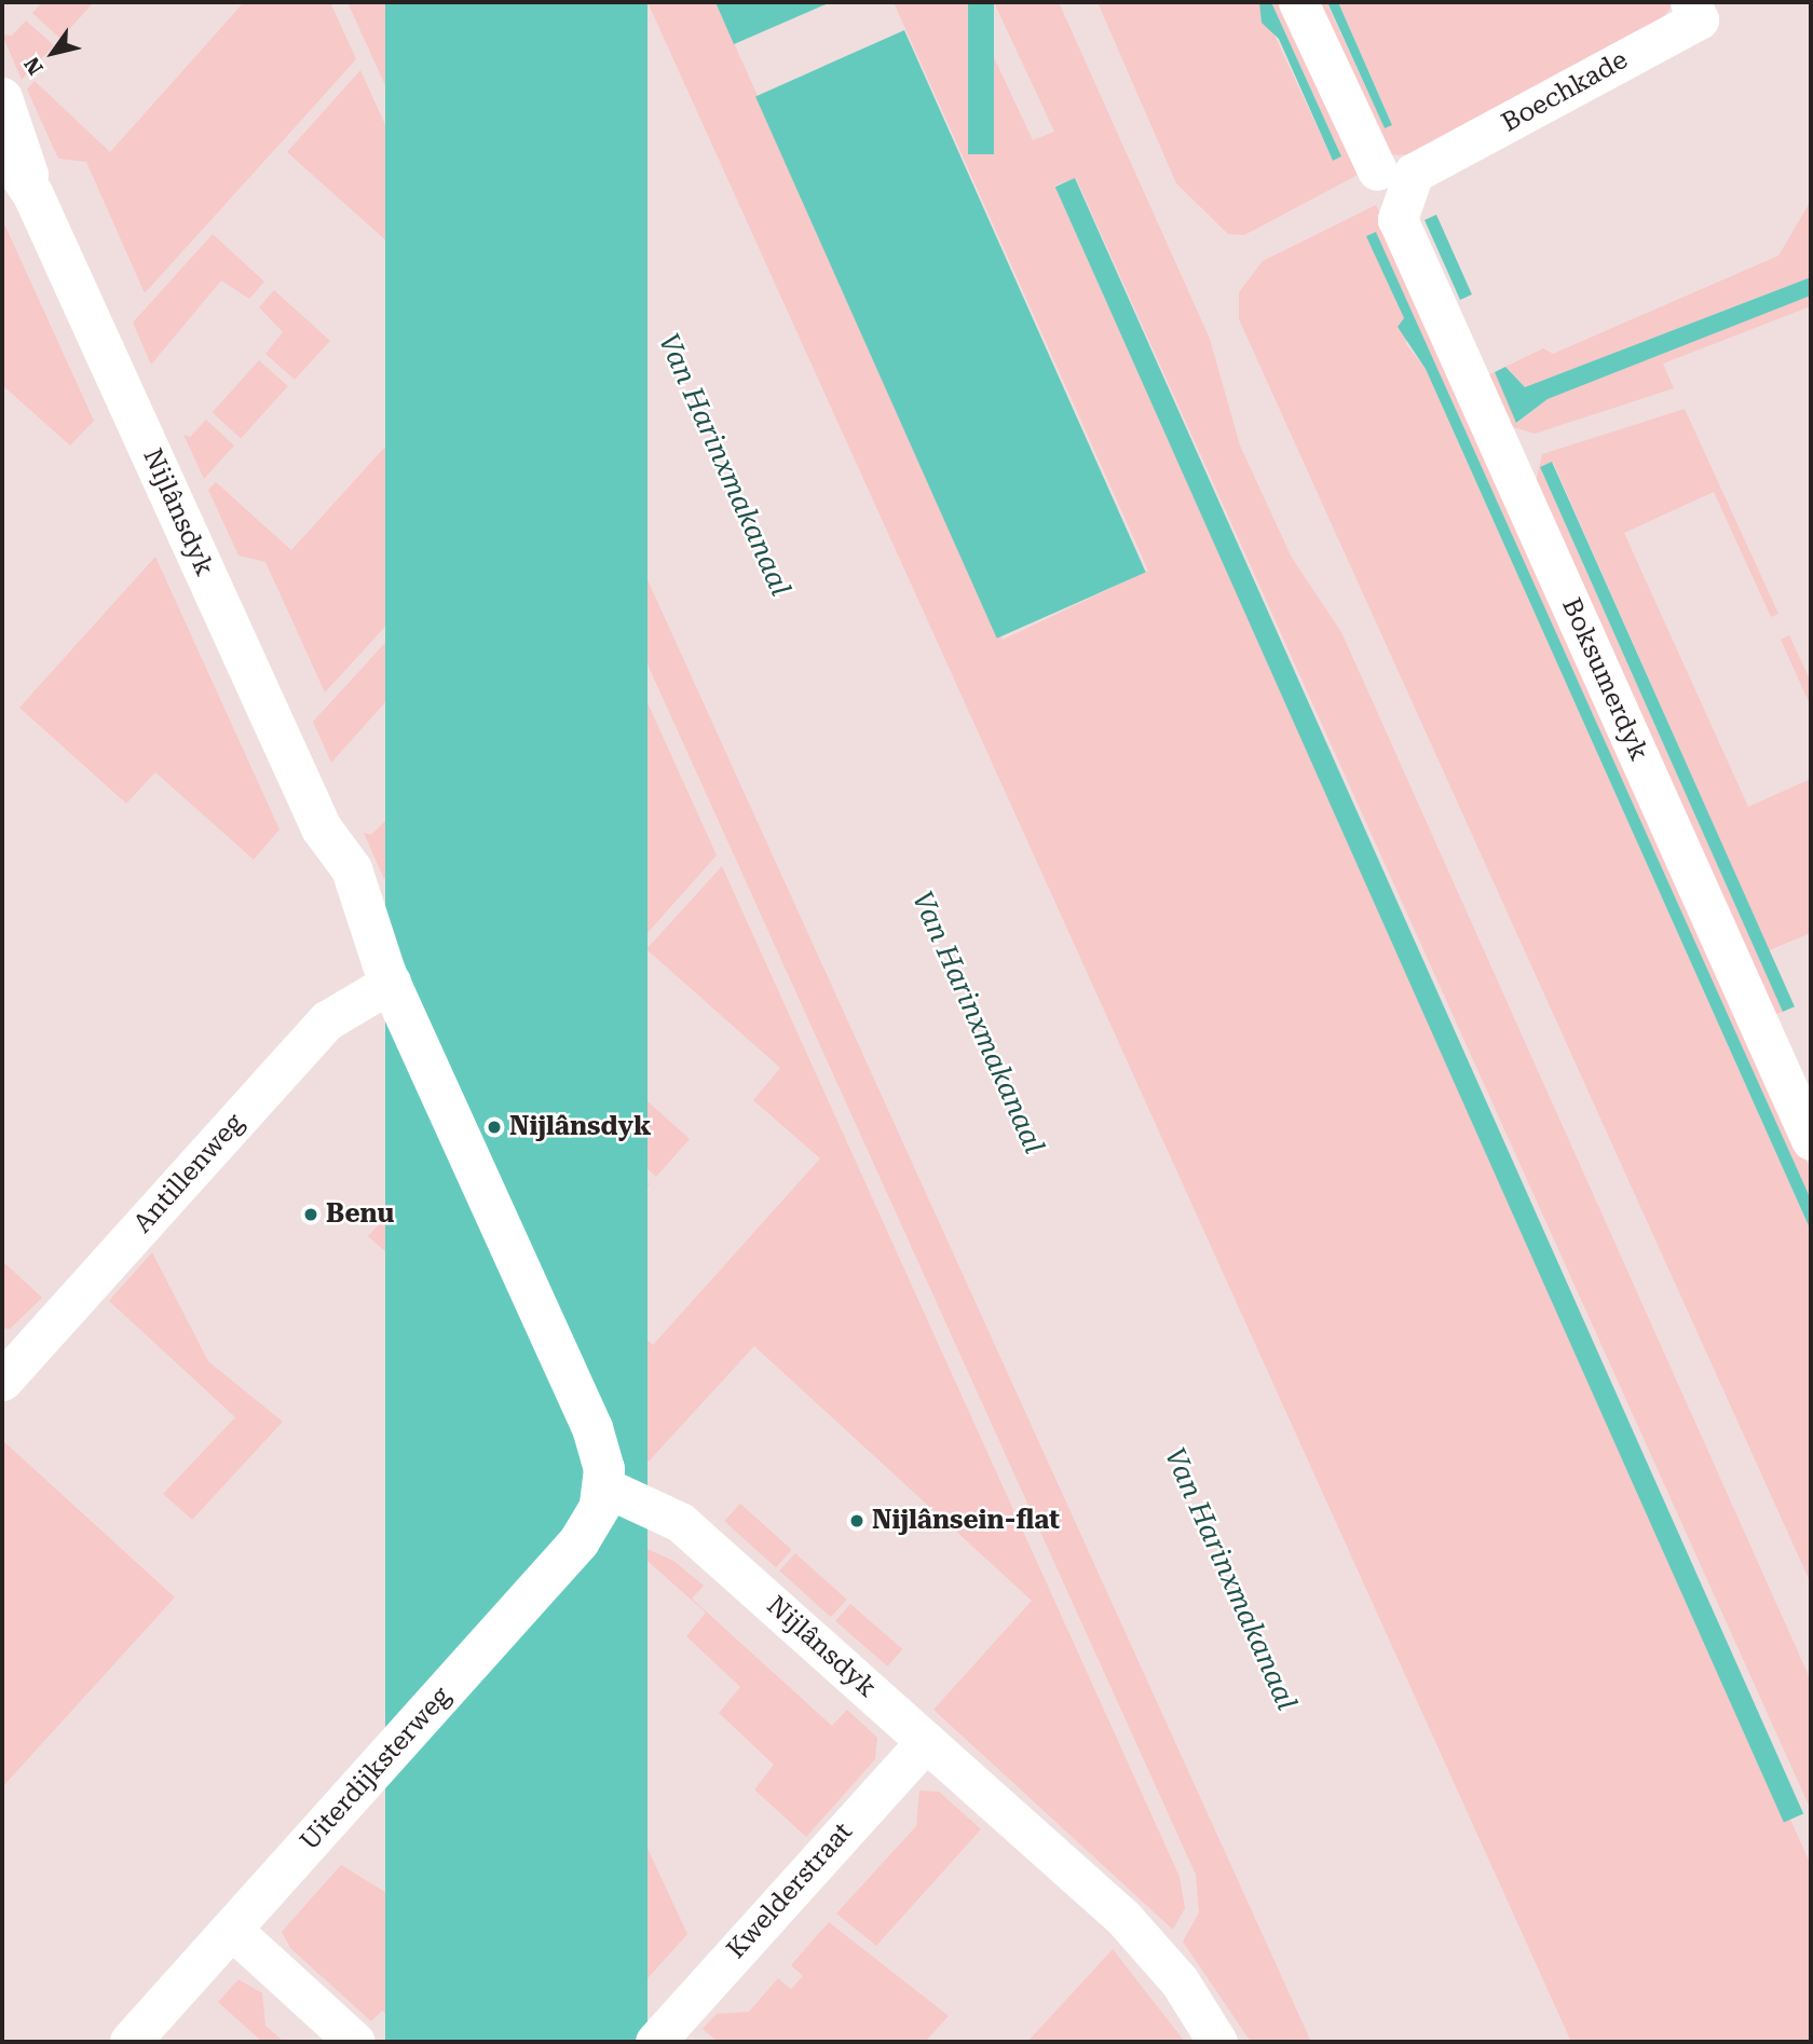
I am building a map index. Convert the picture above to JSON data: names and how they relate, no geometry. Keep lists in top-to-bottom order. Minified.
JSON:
{"streets":{"street":["Boechkade","Nijlânsdyk","Boksumerdyk","Antillenweg","Uiterdijksterweg","Kwelderstraat"]},"crossings":[["Boechkade","Boksumerdyk"],["Nijlânsdyk","Antillenweg"],["Nijlânsdyk","Uiterdijksterweg"],["Nijlânsdyk","Kwelderstraat"]],"water":["Van Harinxmakanaal"],"places":["Nijlânsdyk","Benu","Nijlânsein-flat"],"north":"bottom left"}
